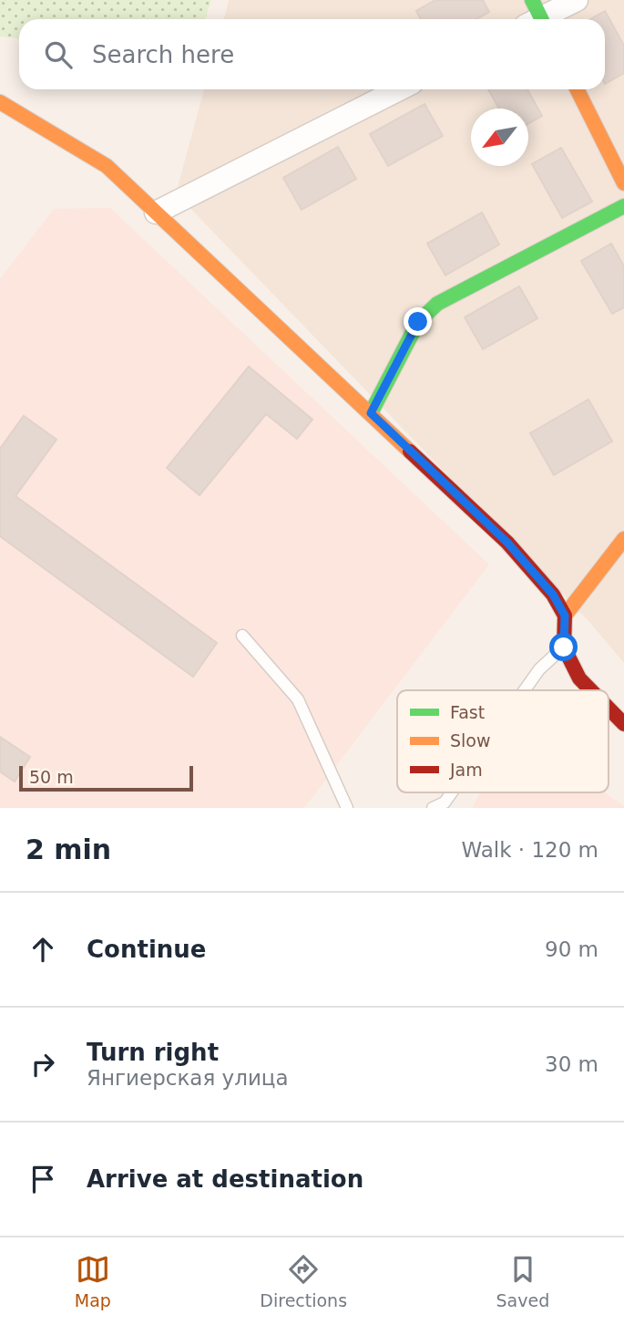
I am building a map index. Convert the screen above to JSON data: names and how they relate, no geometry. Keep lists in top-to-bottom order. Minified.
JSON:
{"legend":["Fast","Slow","Jam"],"scale_bar":"50 m","north":"bottom left","page":{"search":"Search here","scale":"50 m","heading":["2 min","Walk · 120 m"],"list":[["Continue","90 m"],["Turn right","Янгиерская улица","30 m"],"Arrive at destination"],"nav":["Map","Directions","Saved"]}}
